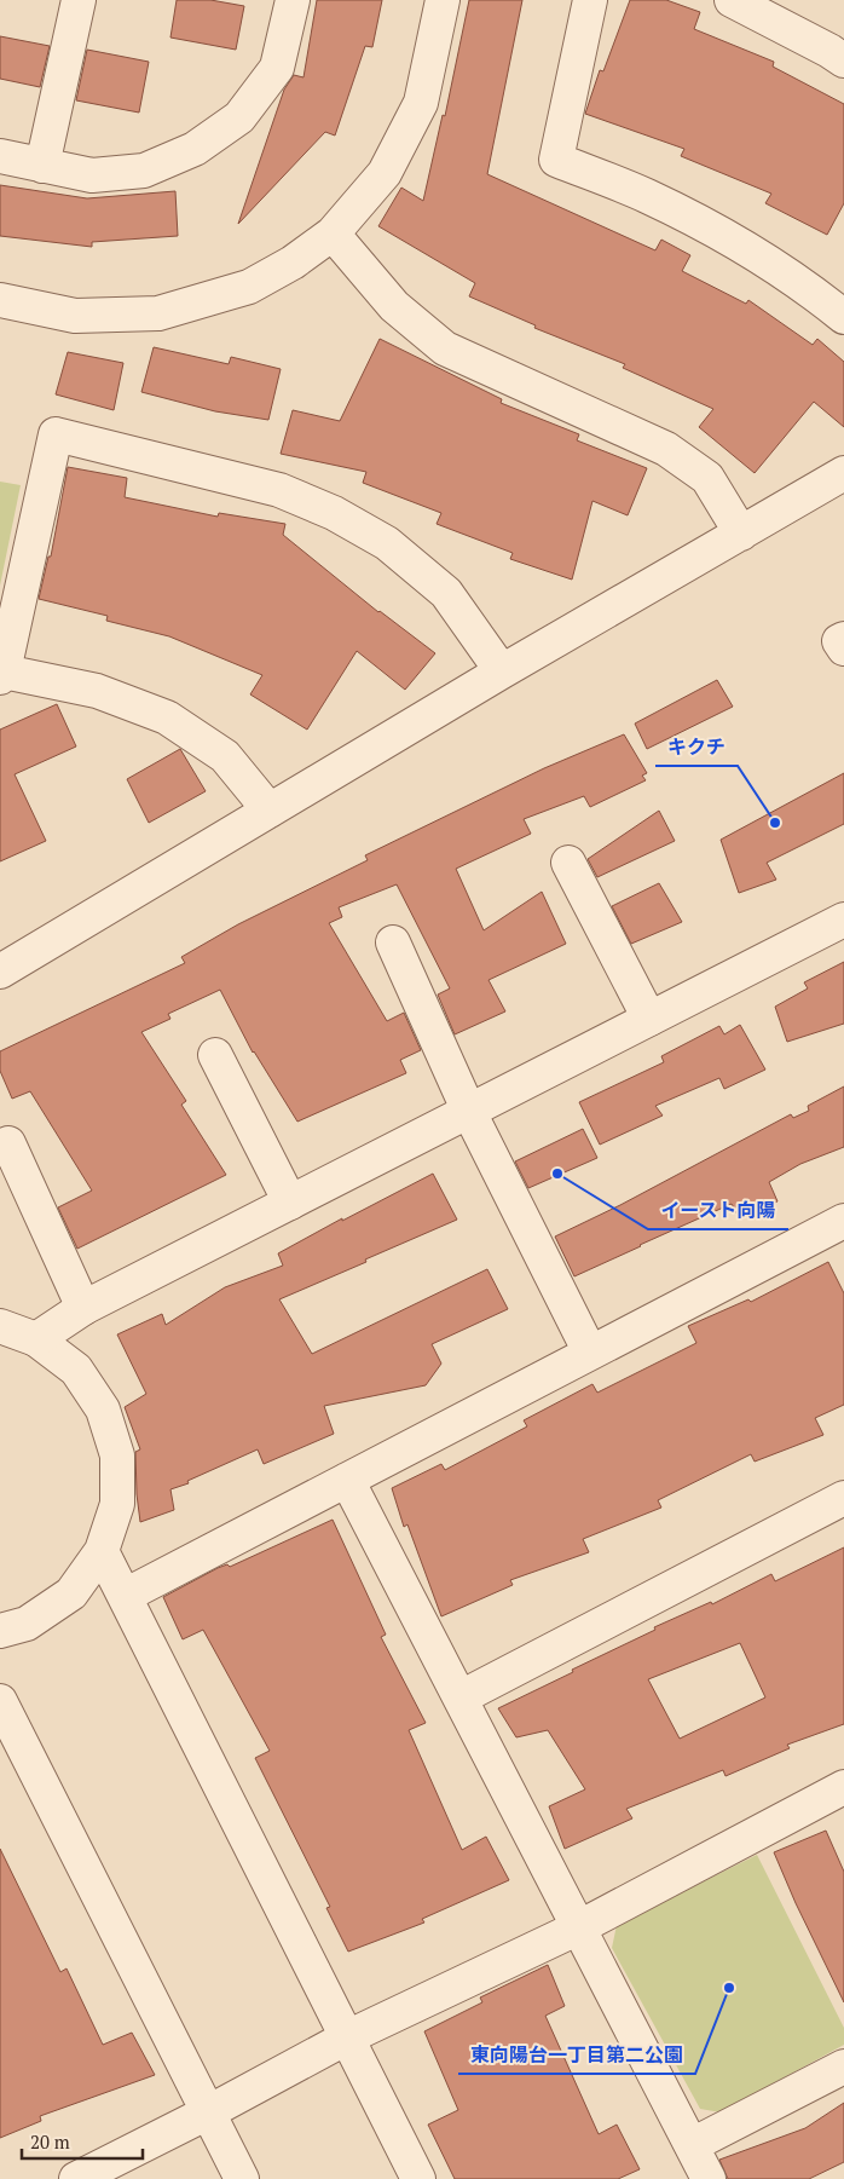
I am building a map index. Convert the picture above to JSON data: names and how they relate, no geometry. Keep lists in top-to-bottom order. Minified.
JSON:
{"places":["キクチ","イースト向陽","東向陽台一丁目第二公園"],"scale_bar":"20 m"}
